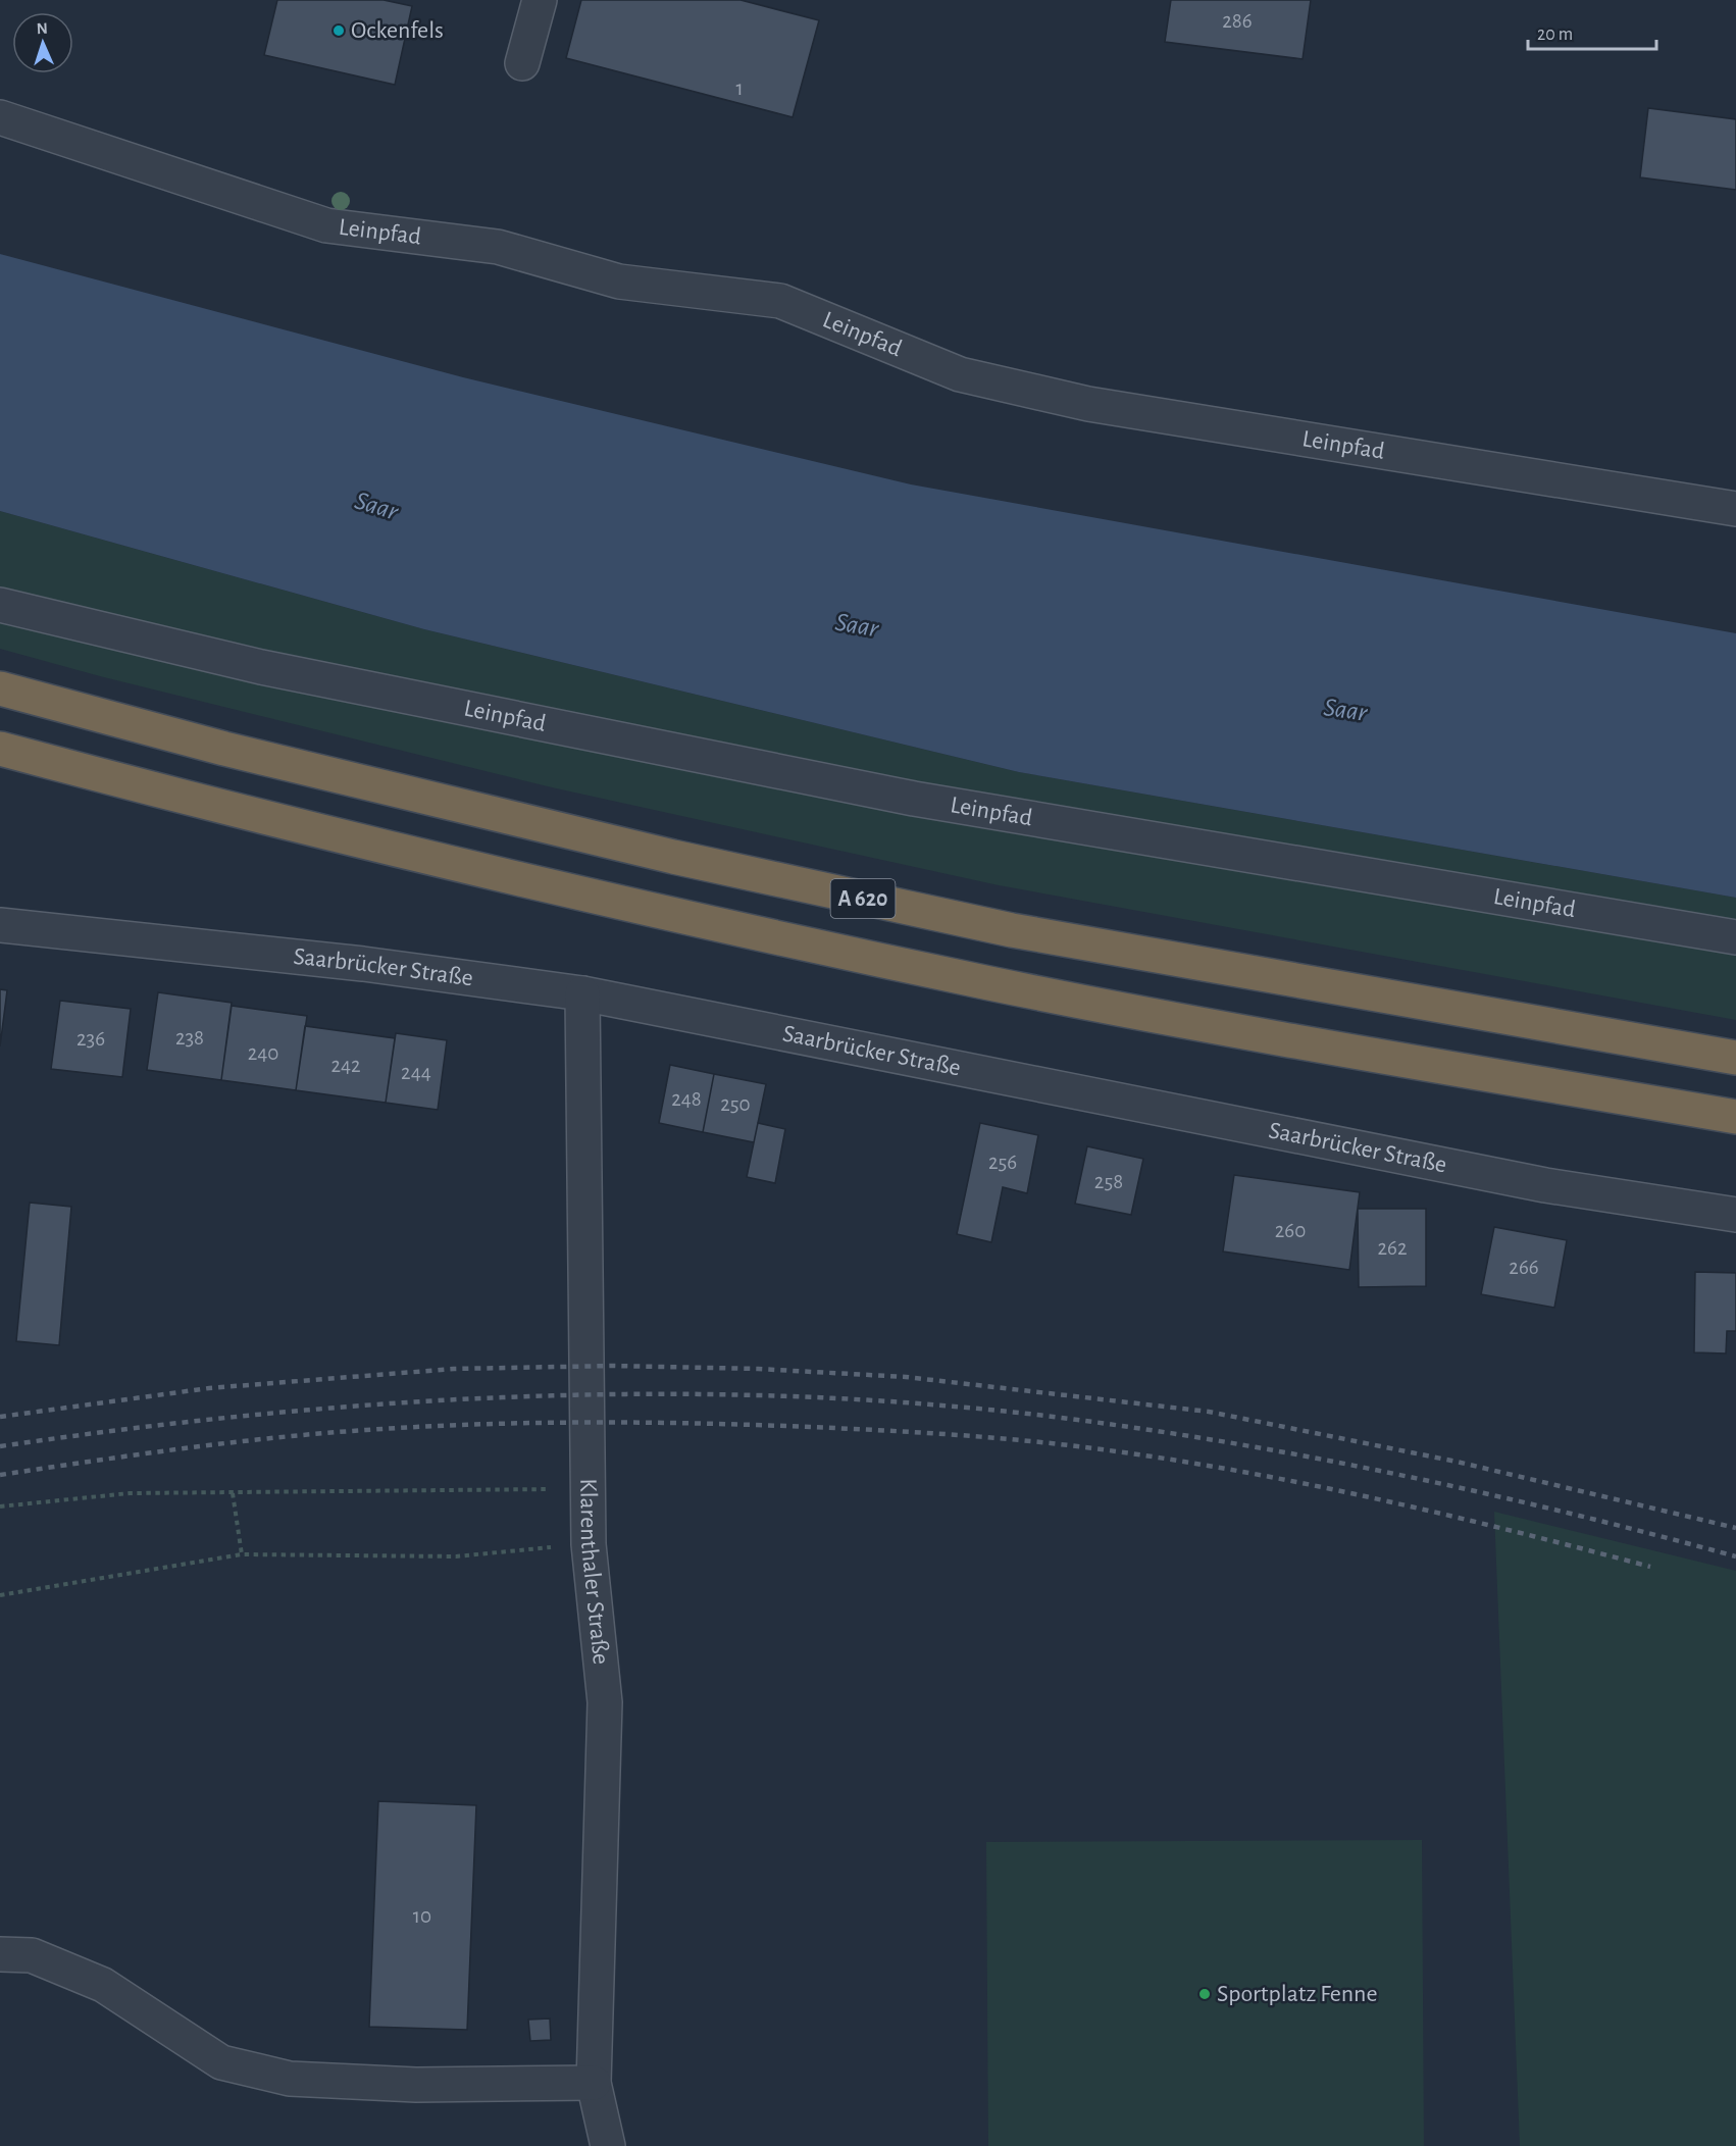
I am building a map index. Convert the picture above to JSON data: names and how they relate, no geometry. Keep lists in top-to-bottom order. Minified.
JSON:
{"streets":{"highway":["A 620"],"street":["Leinpfad","Saarbrücker Straße","Klarenthaler Straße"]},"crossings":[["Saarbrücker Straße","Klarenthaler Straße"]],"water":["Saar"],"places":["Ockenfels","Sportplatz Fenne"],"house_numbers":["286","1","238","236","240","242","244","248","250","256","258","260","262","266","10"],"scale_bar":"20 m","north":"top"}
